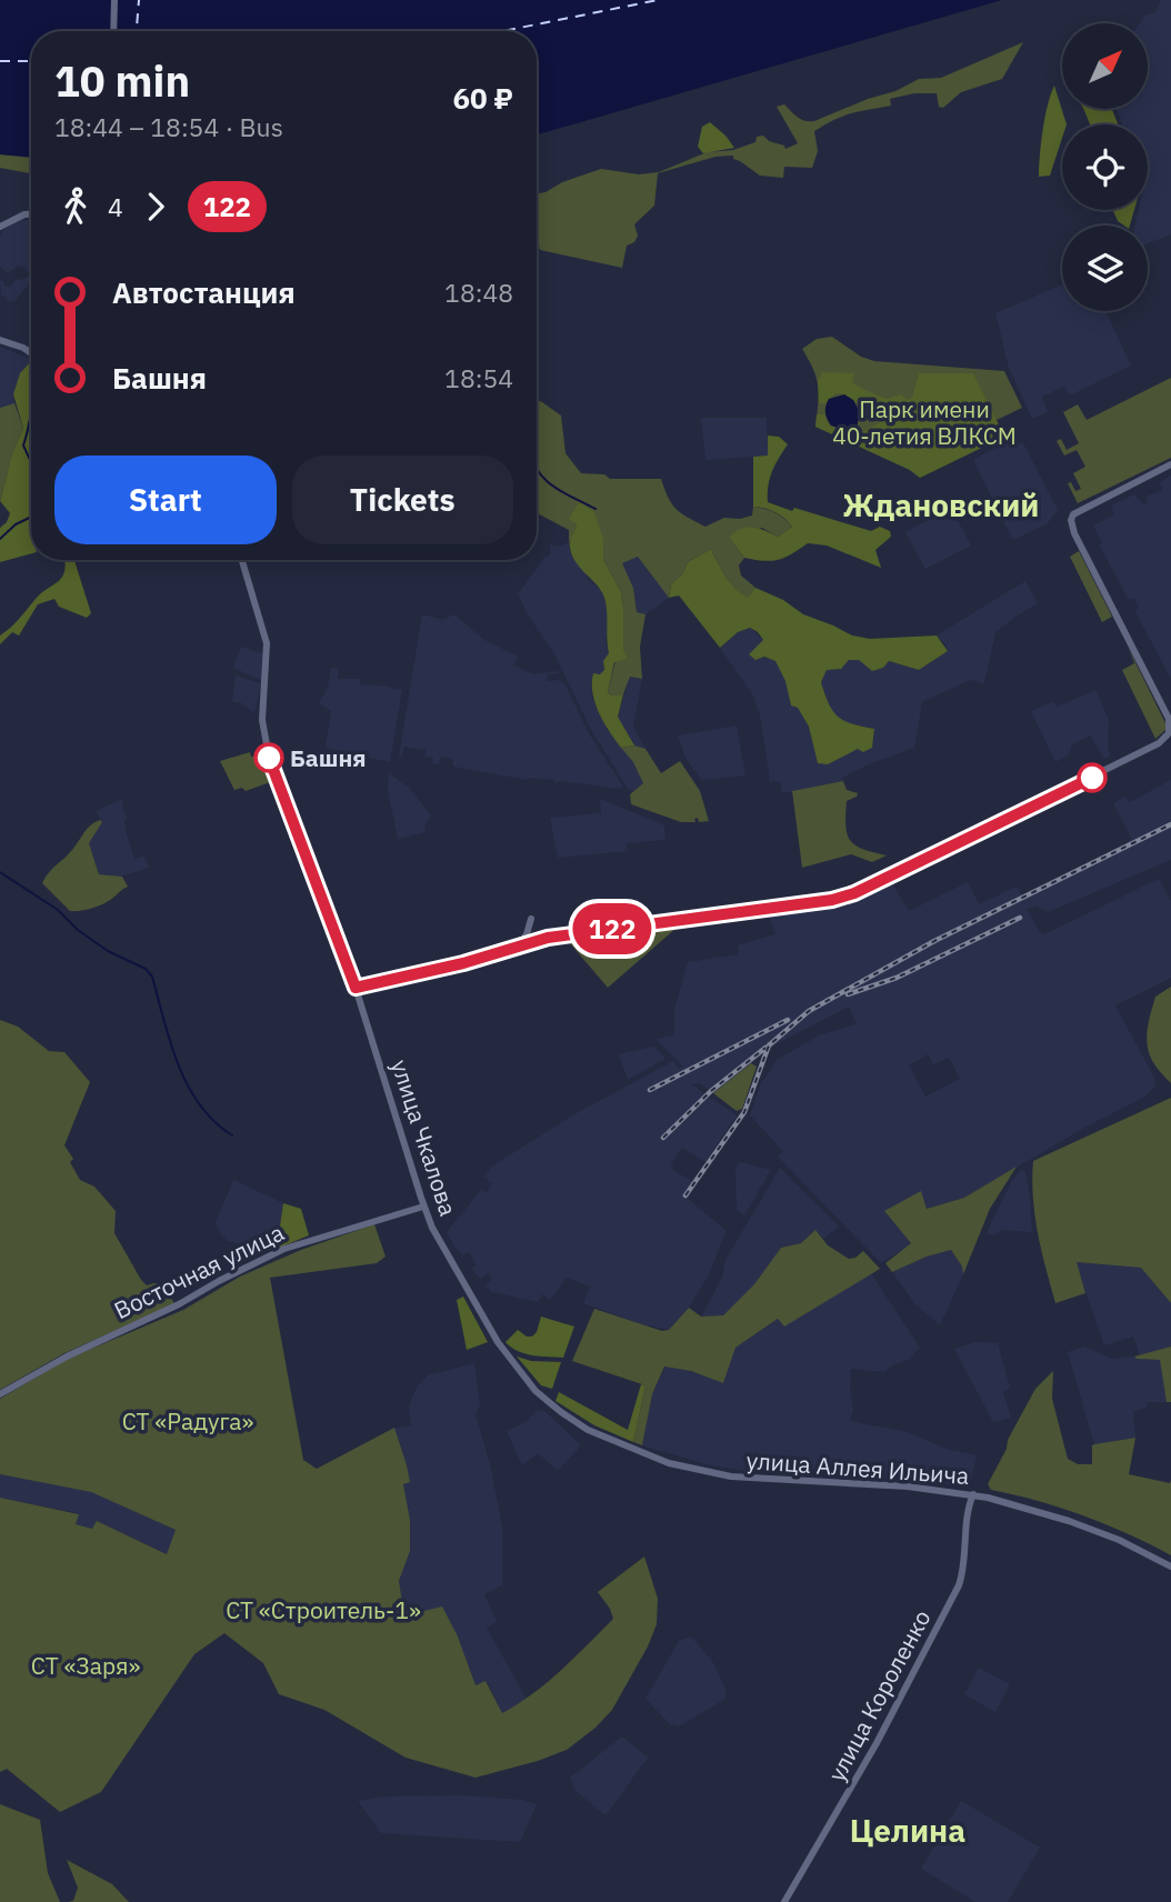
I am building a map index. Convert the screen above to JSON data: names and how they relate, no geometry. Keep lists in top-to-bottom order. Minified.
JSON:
{"streets":{"street":["улица Чкалова","Восточная улица","улица Аллея Ильича","улица Короленко"]},"crossings":[["улица Чкалова","Восточная улица"],["улица Чкалова","улица Аллея Ильича"],["улица Аллея Ильича","улица Короленко"]],"districts":["Ждановский","Целина"],"parks":["Парк имени 40-летия ВЛКСМ","СТ «Радуга»","СТ «Строитель-1»","СТ «Заря»"],"places":["Башня"],"lines":["bus line 122"],"north":"top right","page":{"on_map":"122","heading":["10 min","18:44 – 18:54 · Bus","60 ₽"],"legs":["4","122"],"list":[{"name":"Автостанция","value":"18:48"},{"name":"Башня","value":"18:54"}],"buttons":["Start","Tickets"]}}
